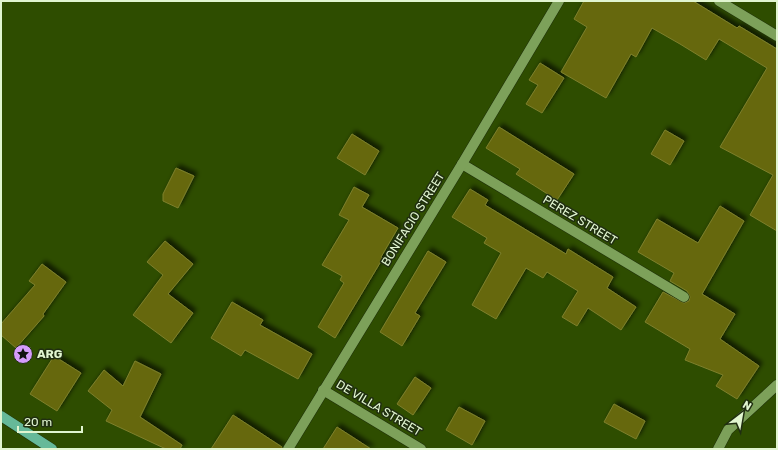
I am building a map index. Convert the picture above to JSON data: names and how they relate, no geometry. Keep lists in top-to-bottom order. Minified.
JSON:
{"streets":{"street":["BONIFACIO STREET","PEREZ STREET","DE VILLA STREET"]},"crossings":[["BONIFACIO STREET","PEREZ STREET"],["BONIFACIO STREET","DE VILLA STREET"]],"places":{"place":["ARG"]},"scale_bar":"20 m","north":"top right"}
